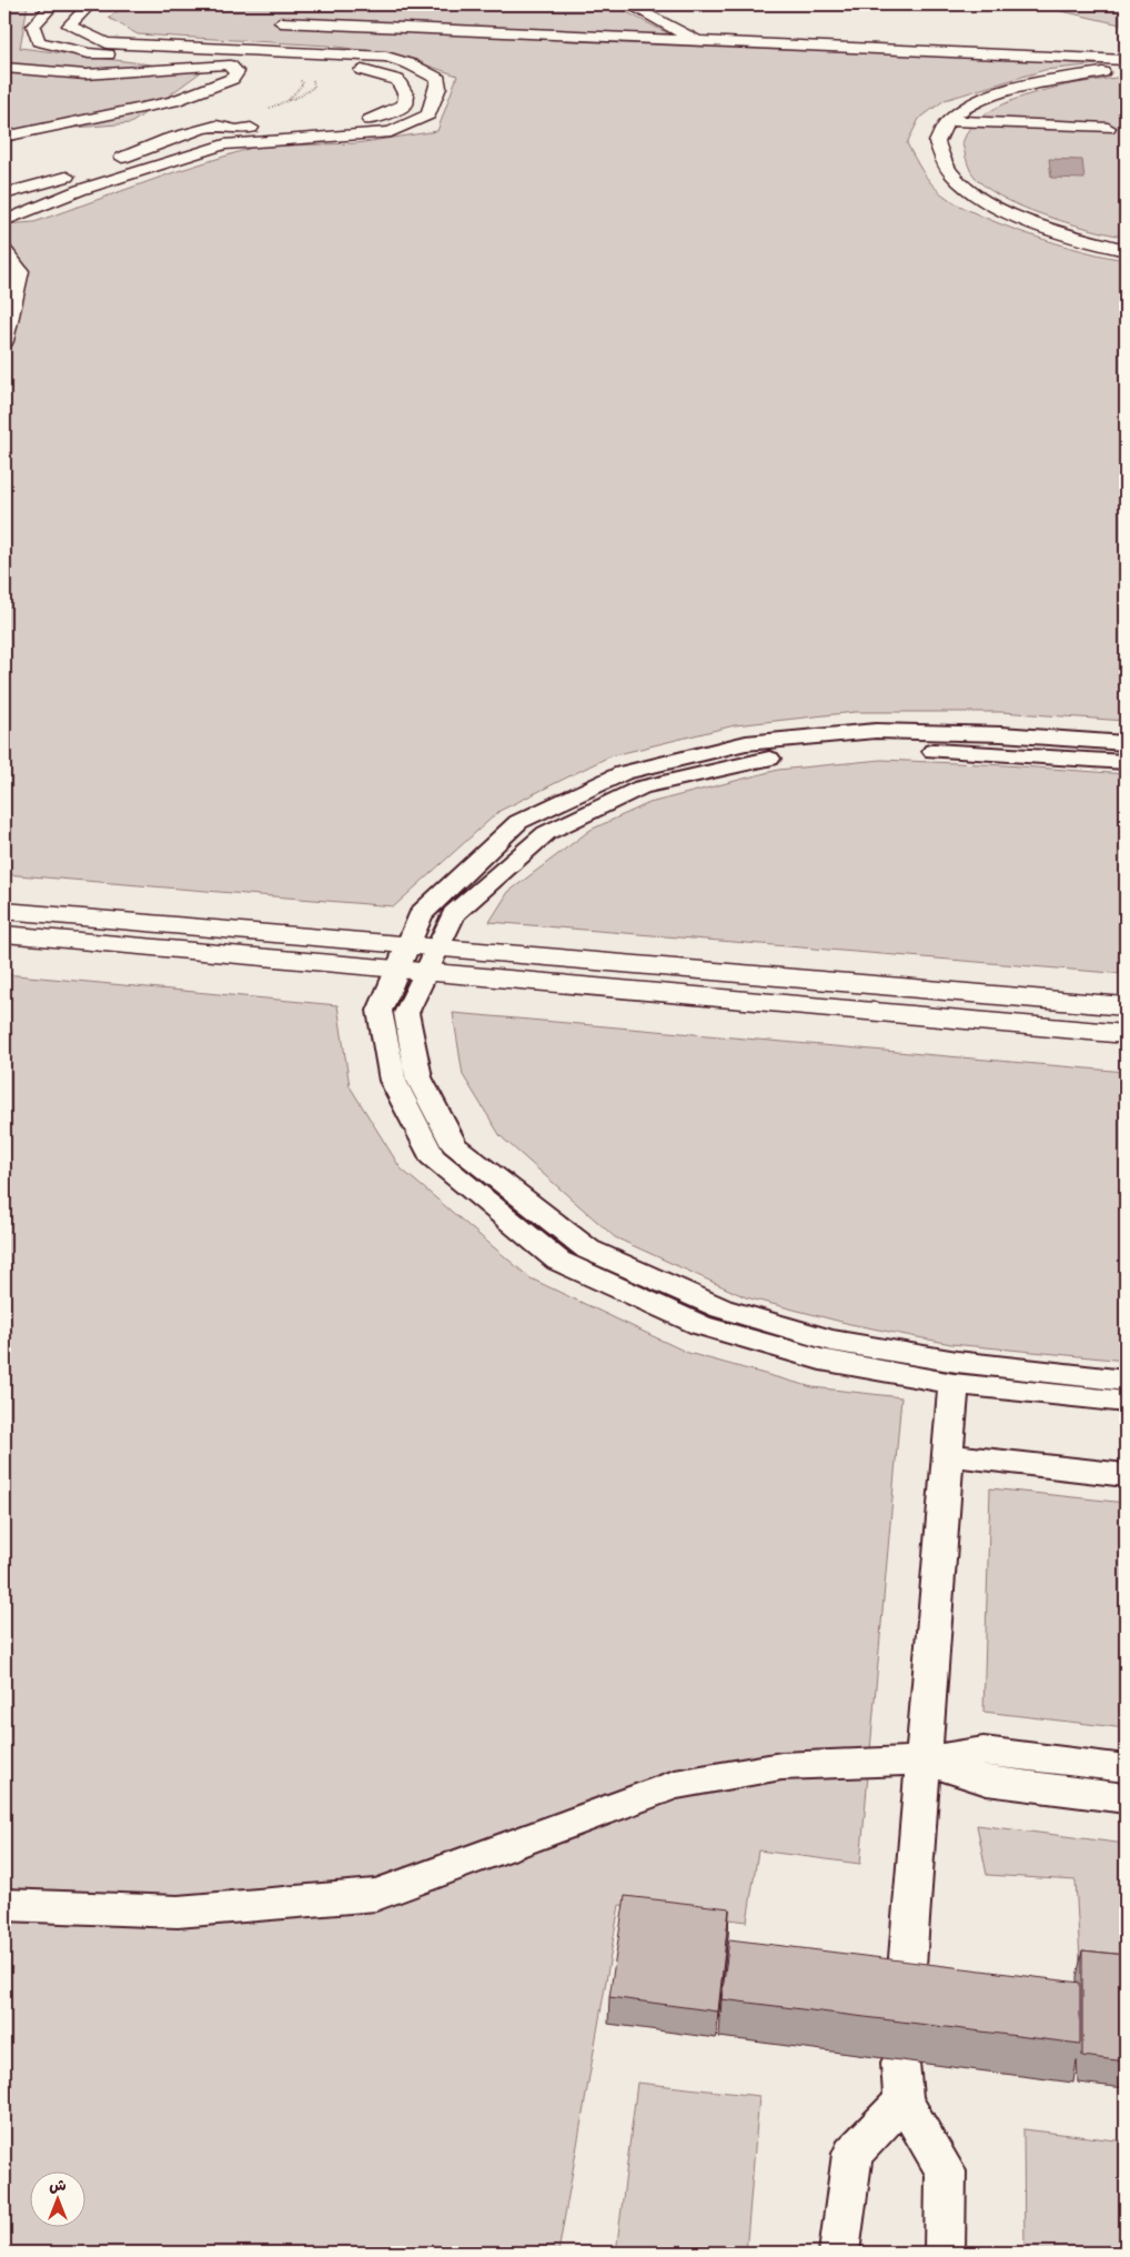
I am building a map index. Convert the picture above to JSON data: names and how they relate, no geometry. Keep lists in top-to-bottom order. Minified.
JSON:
{"north":"top"}
